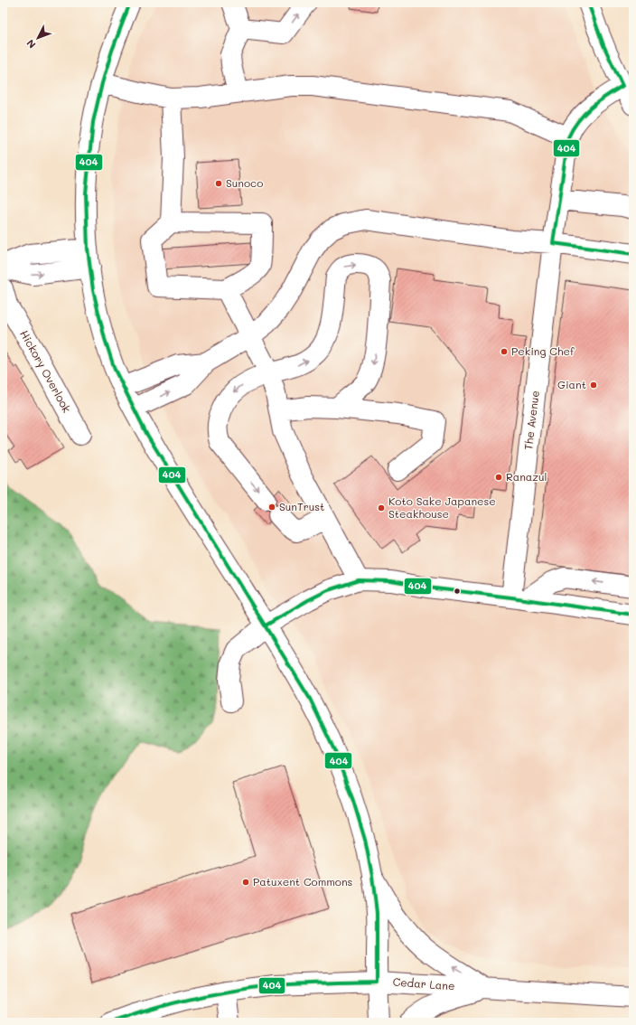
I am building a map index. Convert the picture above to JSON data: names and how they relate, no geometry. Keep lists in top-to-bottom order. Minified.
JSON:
{"streets":{"street":["Hickory Overlook","The Avenue","Cedar Lane"]},"places":["Sunoco","Peking Chef","Giant","Ranazul","SunTrust","Koto Sake Japanese Steakhouse","Patuxent Commons"],"lines":["transit line 404"],"north":"bottom left"}
